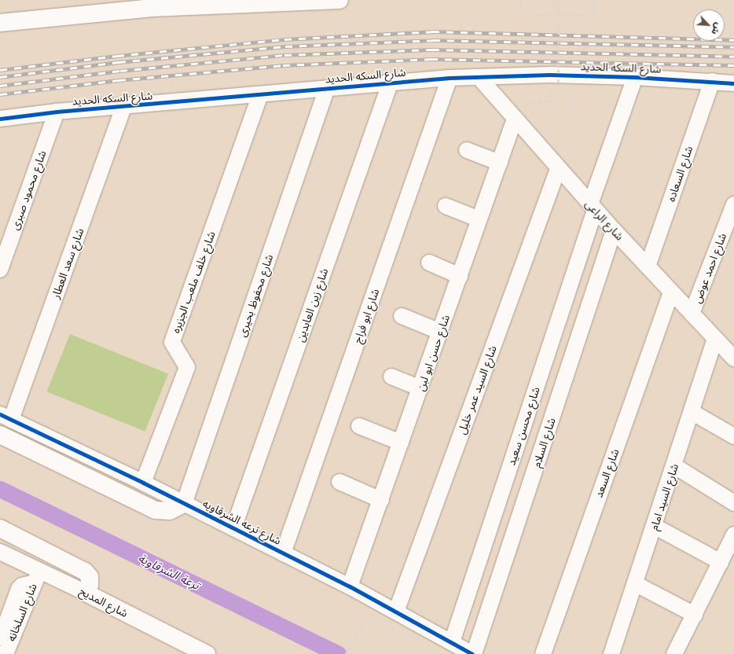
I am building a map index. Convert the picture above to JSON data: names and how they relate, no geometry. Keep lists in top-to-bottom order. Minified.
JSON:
{"streets":{"main road":["شارع المديح"],"street":["شارع السكه الحديد","شارع السعاده","شارع محمود صبرى","شارع الراعى","شارع سعد العطار","شارع احمد عوض","شارع خلف ملعب الجزيره","شارع محفوظ بحيرى","شارع زين العابدين","شارع ابو فراج","شارع حسن ابو لبن","شارع السيد عمر خليل","شارع محسن سعيد","شارع السلام","شارع السعد","شارع السيد امام","شارع ترعه الشرقاويه","شارع السلخانه"]},"crossings":[["شارع السكه الحديد","شارع السعاده"],["شارع السكه الحديد","شارع محمود صبرى"],["شارع السكه الحديد","شارع الراعى"],["شارع السكه الحديد","شارع سعد العطار"],["شارع السكه الحديد","شارع خلف ملعب الجزيره"],["شارع السكه الحديد","شارع محفوظ بحيرى"],["شارع السكه الحديد","شارع زين العابدين"],["شارع السكه الحديد","شارع ابو فراج"],["شارع السكه الحديد","شارع محسن سعيد"],["شارع السعاده","شارع الراعى"],["شارع الراعى","شارع احمد عوض"],["شارع الراعى","شارع حسن ابو لبن"],["شارع الراعى","شارع السيد عمر خليل"],["شارع الراعى","شارع محسن سعيد"],["شارع الراعى","شارع السلام"],["شارع الراعى","شارع السعد"],["شارع الراعى","شارع السيد امام"],["شارع سعد العطار","شارع ترعه الشرقاويه"],["شارع خلف ملعب الجزيره","شارع ترعه الشرقاويه"],["شارع محفوظ بحيرى","شارع ترعه الشرقاويه"],["شارع زين العابدين","شارع ترعه الشرقاويه"],["شارع ابو فراج","شارع ترعه الشرقاويه"],["شارع حسن ابو لبن","شارع ترعه الشرقاويه"],["شارع السيد عمر خليل","شارع ترعه الشرقاويه"],["شارع محسن سعيد","شارع ترعه الشرقاويه"],["شارع السلام","شارع ترعه الشرقاويه"],["شارع المديح","شارع السلخانه"]],"water":["ترعة الشرقاوية"],"north":"bottom right"}
